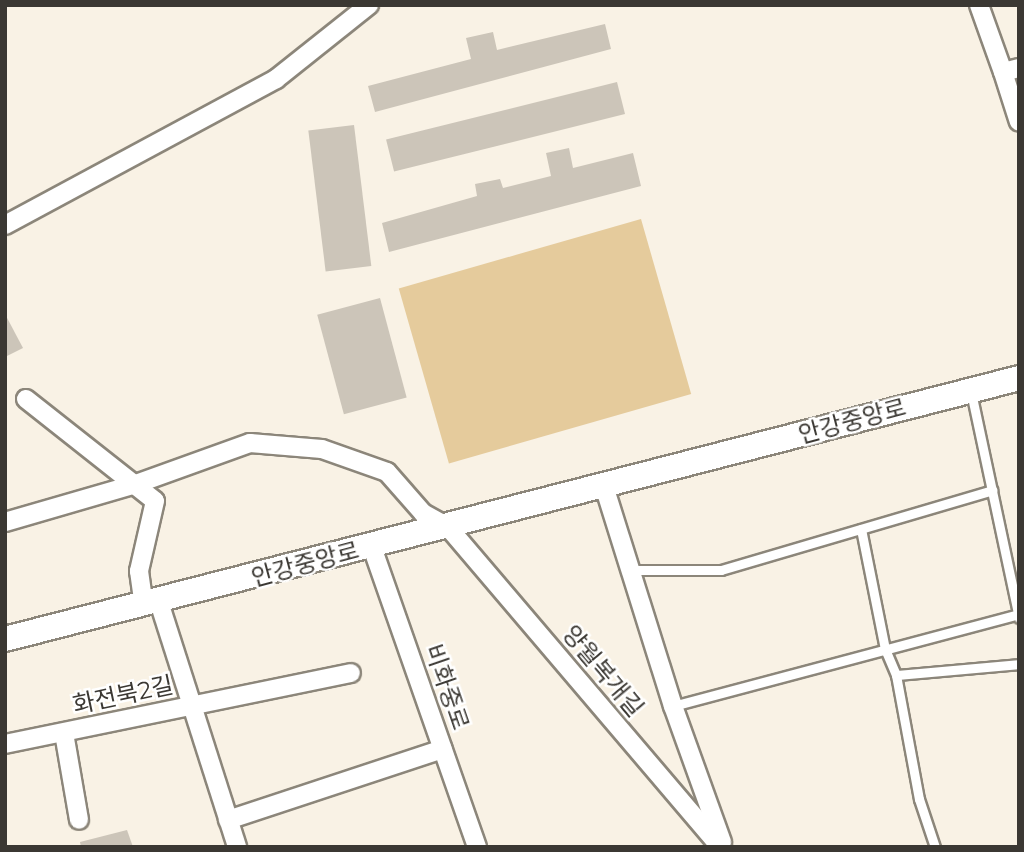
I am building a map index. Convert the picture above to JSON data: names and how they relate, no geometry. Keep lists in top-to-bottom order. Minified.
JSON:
{"streets":{"main road":["안강중앙로"],"street":["양월복개길","비화중로","화전북2길"]},"crossings":[["안강중앙로","양월복개길"],["안강중앙로","비화중로"]]}
